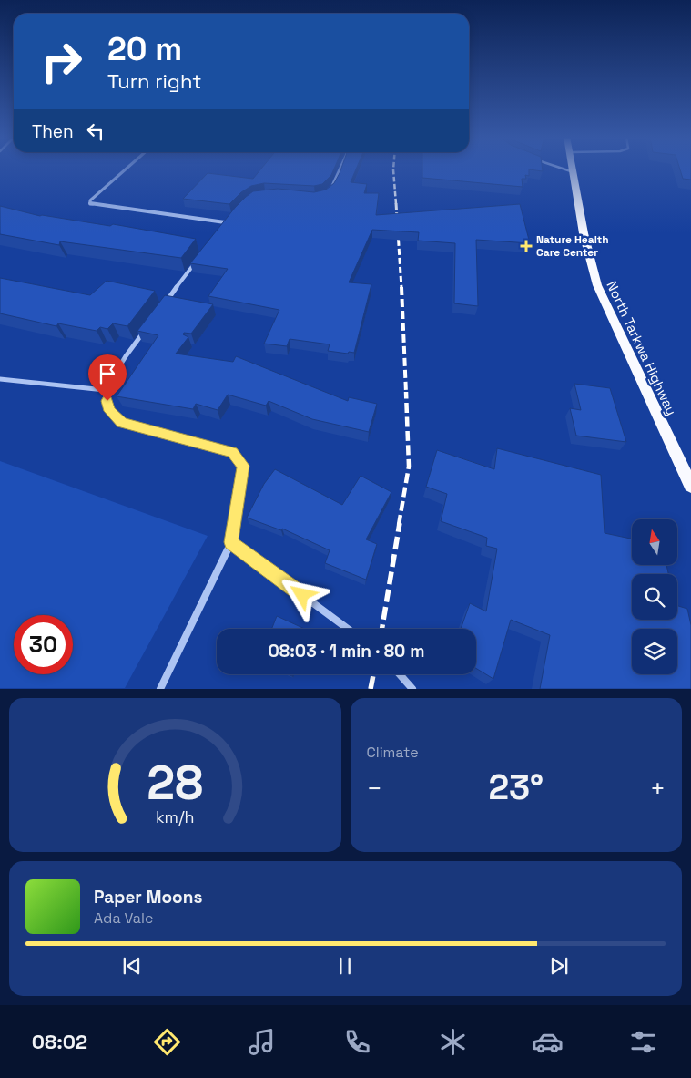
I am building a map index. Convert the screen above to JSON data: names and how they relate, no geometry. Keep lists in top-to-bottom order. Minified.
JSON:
{"streets":{"main road":["North Tarkwa Highway"]},"places":{"health":["Nature Health Care Center"]},"north":"top","page":{"turn":["20 m","Turn right"],"then":"Then","limit":"30","trip":"08:03 · 1 min · 80 m","tile":"Climate","heat":["−","23°","+"],"song":["Paper Moons","Ada Vale"],"tabs":"08:02","gauge":["28","km/h"]}}
